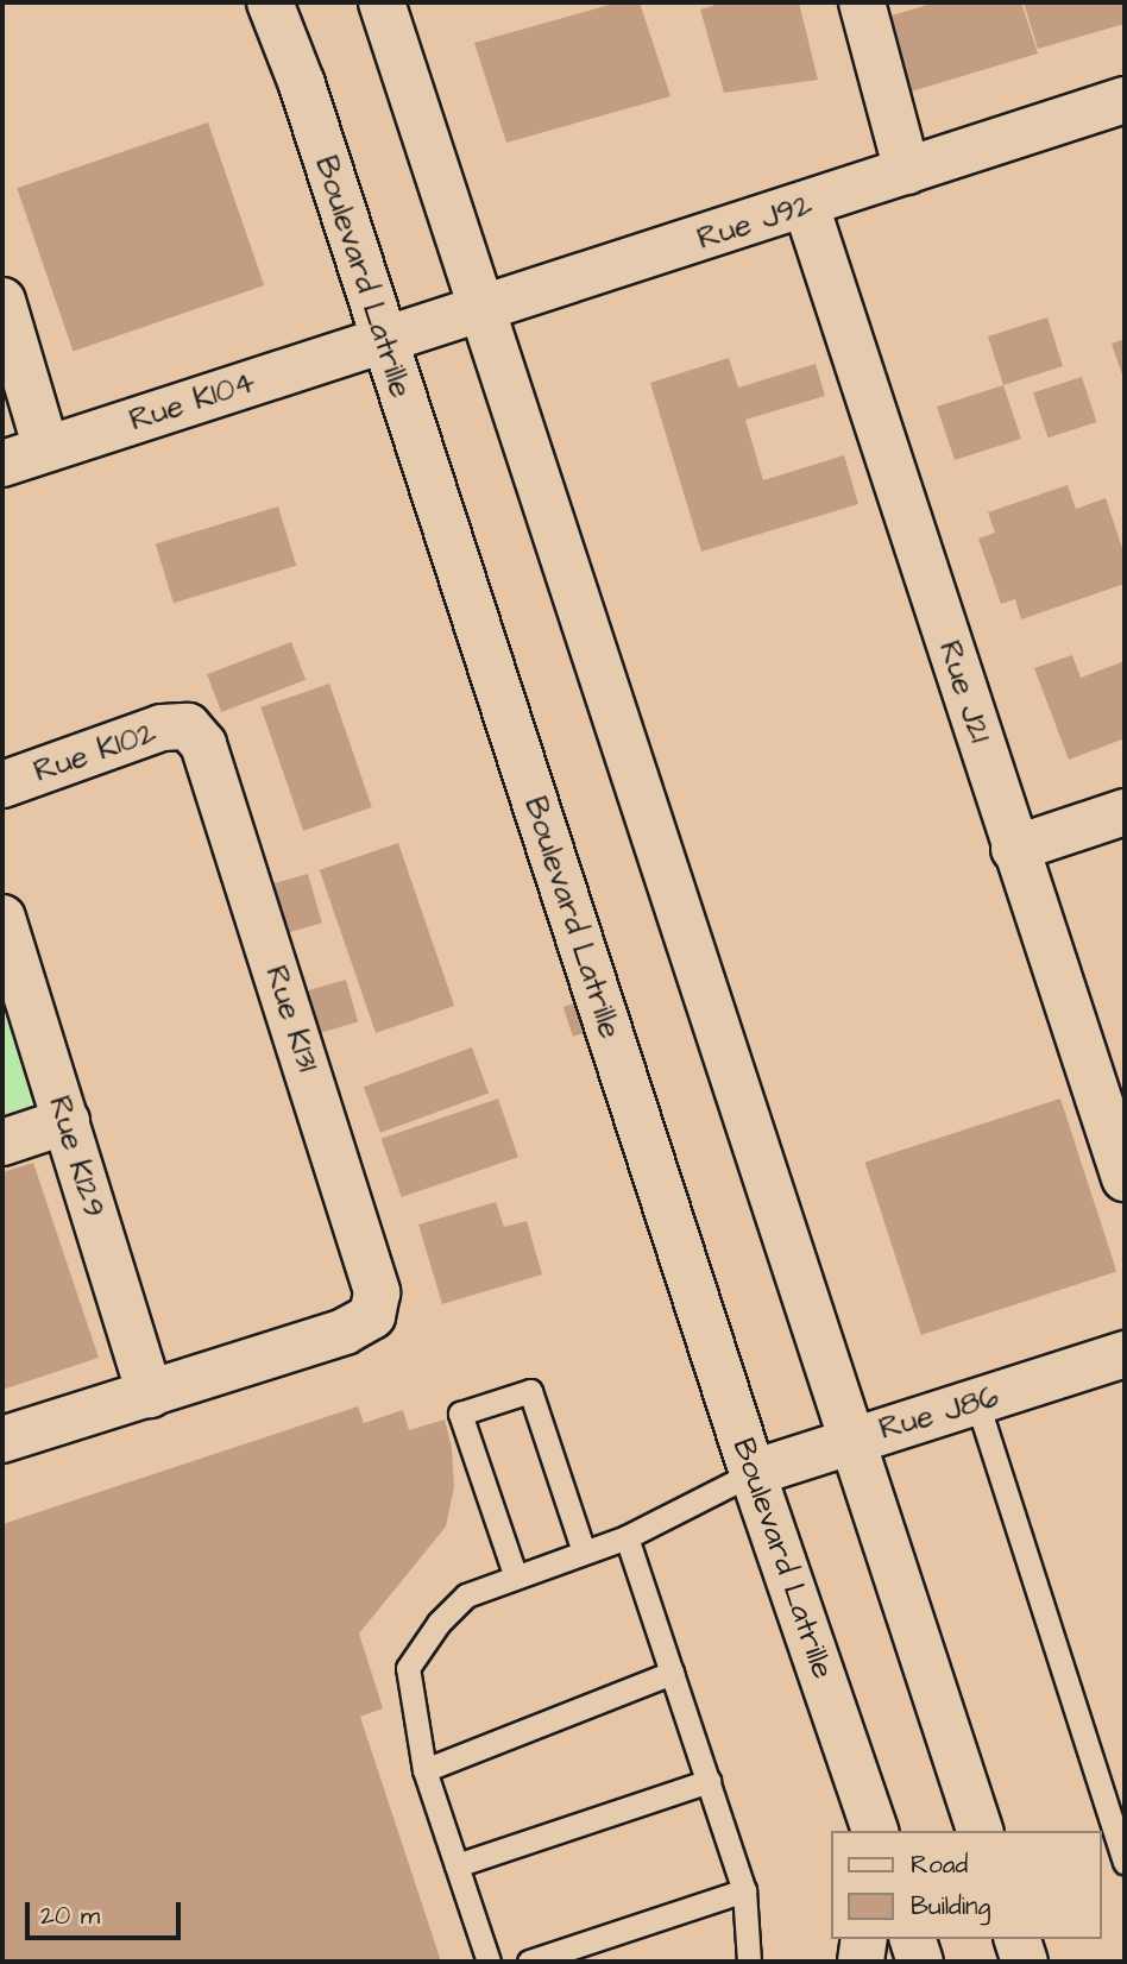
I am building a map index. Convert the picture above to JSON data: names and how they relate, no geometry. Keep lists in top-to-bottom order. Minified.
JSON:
{"streets":{"street":["Rue J92","Boulevard Latrille","Rue K104","Rue J21","Rue K102","Rue K131","Rue K129","Rue J86"]},"crossings":[["Rue J92","Boulevard Latrille"],["Rue J92","Rue K104"],["Rue J92","Rue J21"],["Boulevard Latrille","Rue K104"],["Boulevard Latrille","Rue J86"],["Rue K102","Rue K131"],["Rue K131","Rue K129"]],"legend":["Road","Building"],"scale_bar":"20 m"}
